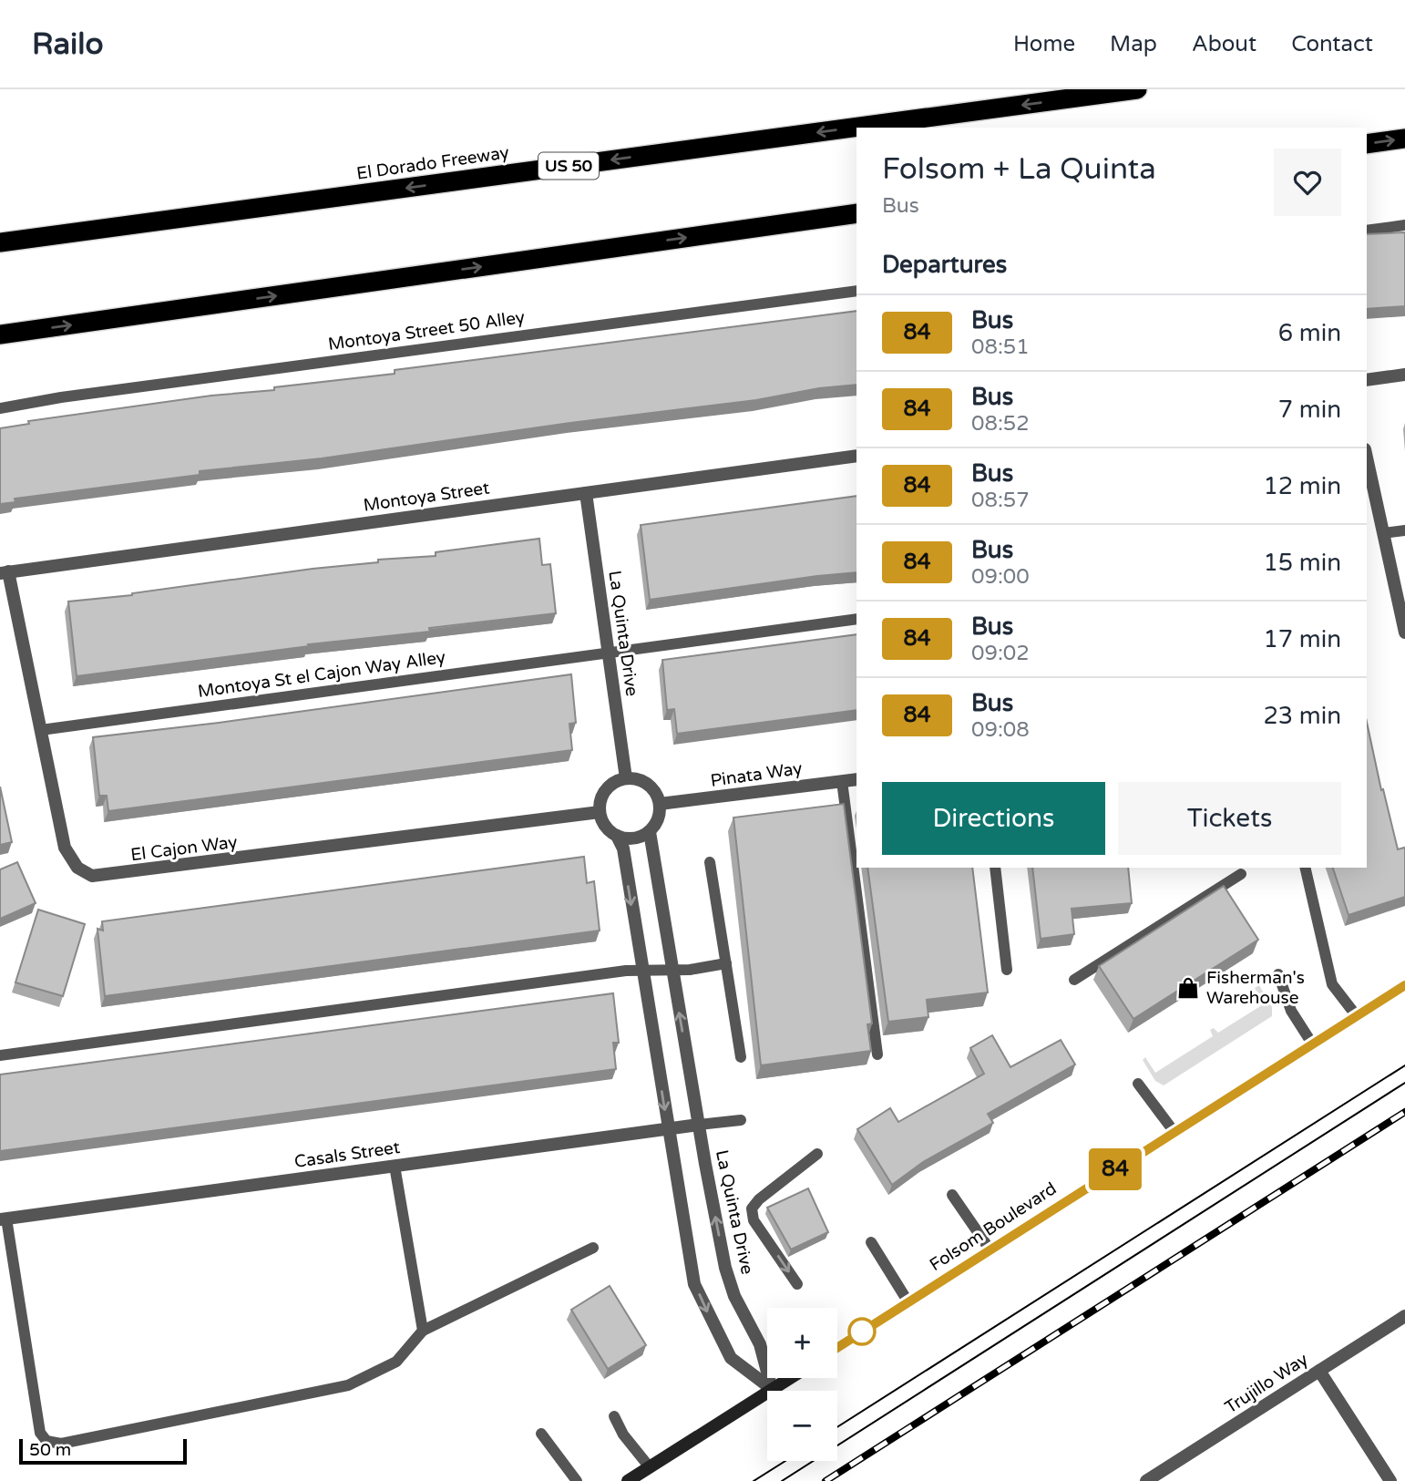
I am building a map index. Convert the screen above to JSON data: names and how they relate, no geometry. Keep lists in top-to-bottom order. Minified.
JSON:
{"streets":{"highway":["El Dorado Freeway","US 50"],"main road":["Folsom Boulevard"],"street":["Montoya Street","La Quinta Drive","Pinata Way","El Cajon Way","Casals Street","Trujillo Way"],"lane":["Montoya Street 50 Alley","Montoya St el Cajon Way Alley"]},"crossings":[["Montoya Street","La Quinta Drive"],["Montoya Street","El Cajon Way"],["La Quinta Drive","Montoya St el Cajon Way Alley"],["La Quinta Drive","Pinata Way"],["La Quinta Drive","El Cajon Way"],["La Quinta Drive","Casals Street"],["Montoya St el Cajon Way Alley","El Cajon Way"],["Pinata Way","El Cajon Way"]],"places":{"shop":["Fisherman's Warehouse"]},"lines":["bus line 84"],"scale_bar":"50 m","page":{"header":"Railo","nav":["Home","Map","About","Contact"],"on_map":"84","heading":[["Folsom + La Quinta","Bus"],"Departures"],"list":[{"mark":"84","name":"Bus","note":"08:51","value":"6 min"},{"mark":"84","name":"Bus","note":"08:52","value":"7 min"},{"mark":"84","name":"Bus","note":"08:57","value":"12 min"},{"mark":"84","name":"Bus","note":"09:00","value":"15 min"},{"mark":"84","name":"Bus","note":"09:02","value":"17 min"},{"mark":"84","name":"Bus","note":"09:08","value":"23 min"}],"buttons":["Directions","Tickets"],"map_buttons":["+","−"],"scale":"50 m"}}
